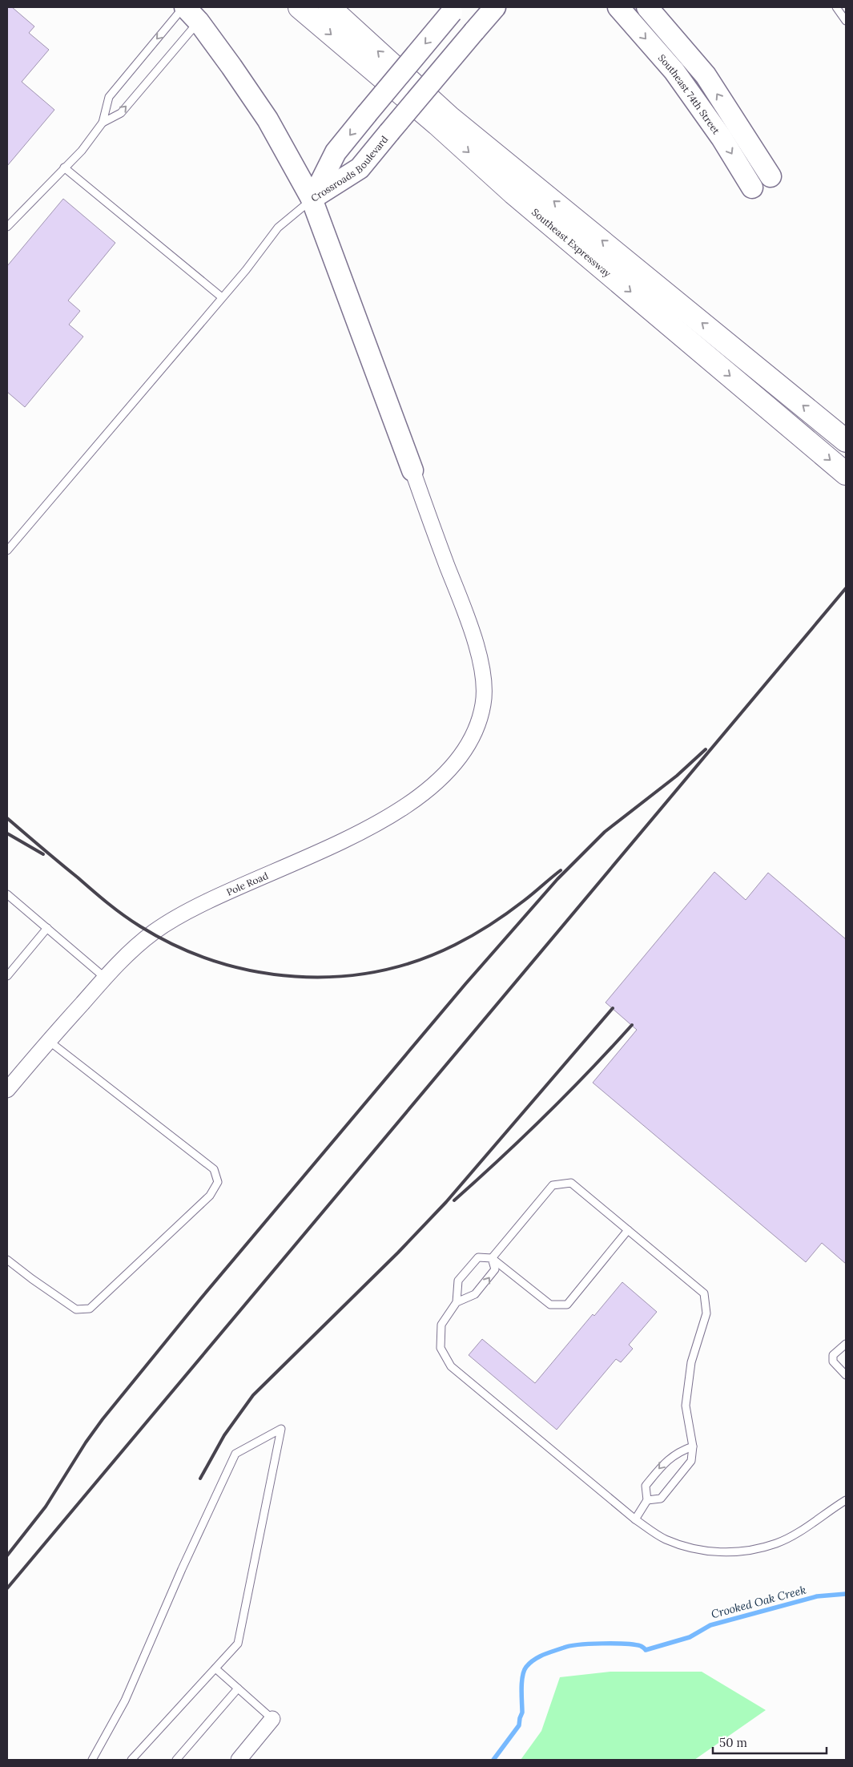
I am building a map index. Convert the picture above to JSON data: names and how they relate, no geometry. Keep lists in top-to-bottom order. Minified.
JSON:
{"streets":{"highway":["Southeast Expressway"],"main road":["Southeast 74th Street","Crossroads Boulevard"],"street":["Pole Road"]},"water":["Crooked Oak Creek"],"scale_bar":"50 m"}
